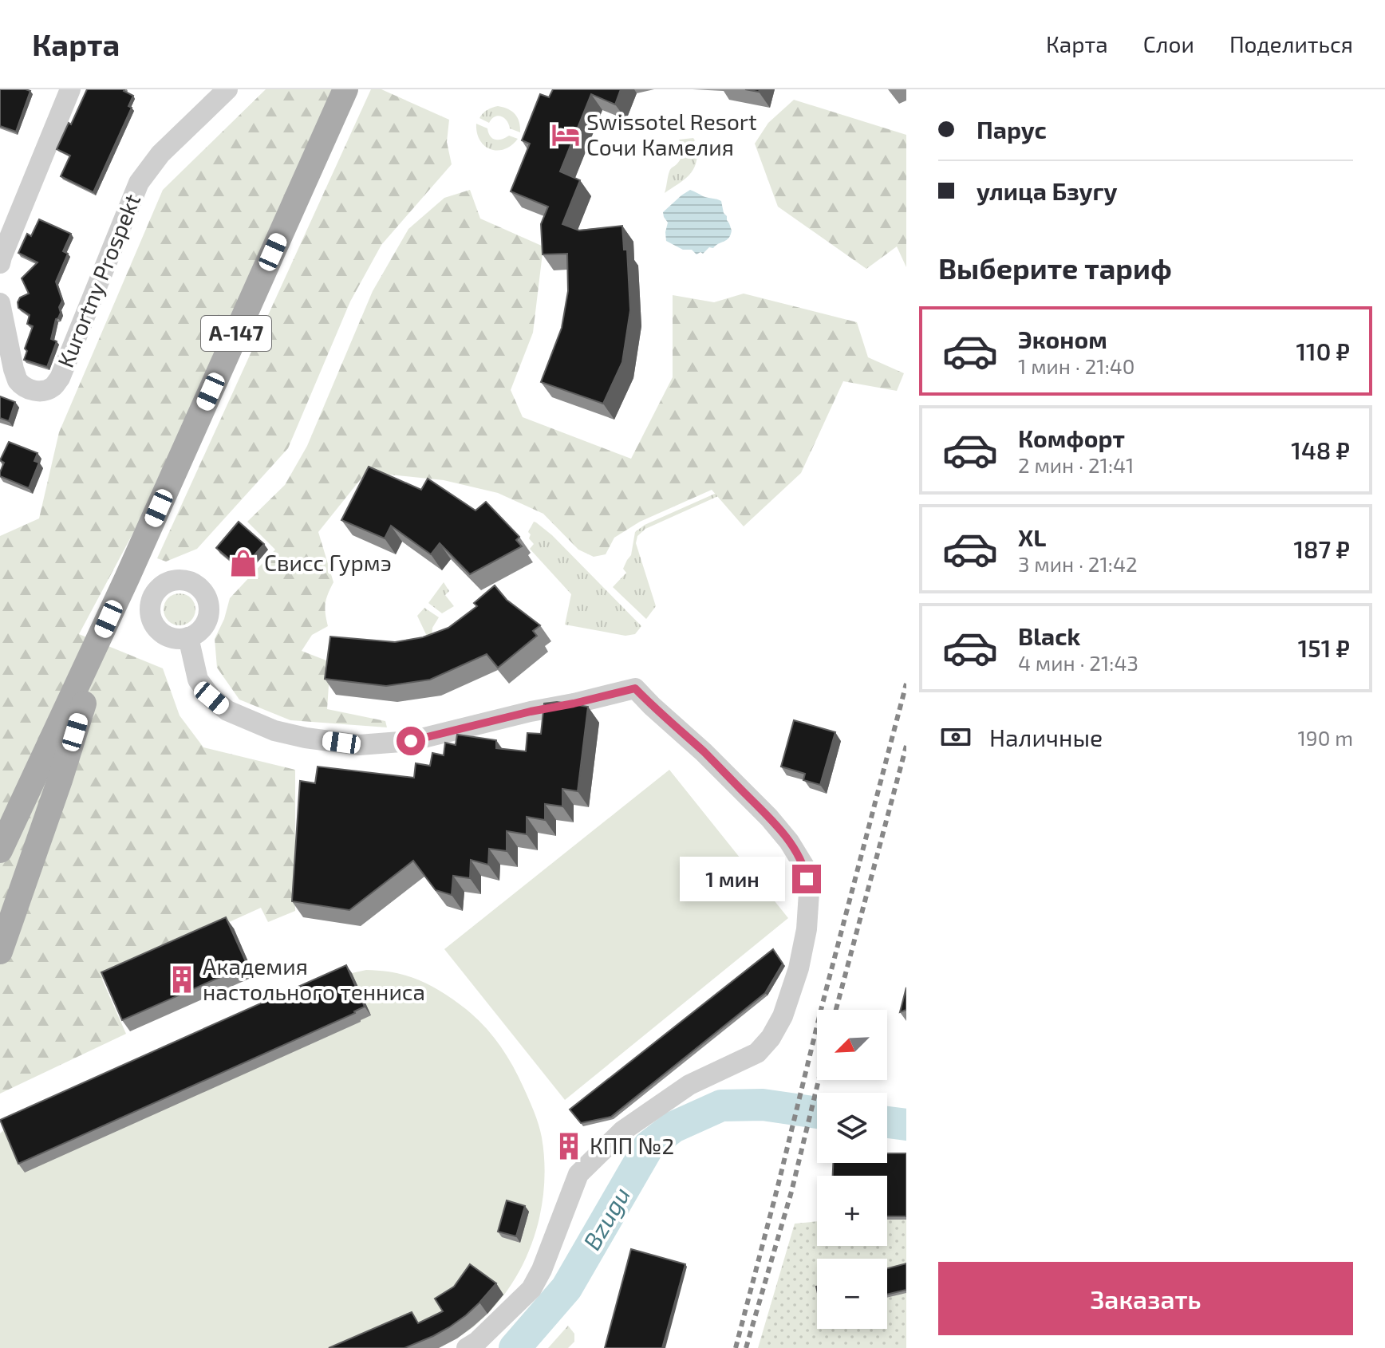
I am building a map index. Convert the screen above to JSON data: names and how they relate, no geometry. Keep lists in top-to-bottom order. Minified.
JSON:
{"streets":{"main road":["А-147"],"street":["Kurortny Prospekt"]},"water":["Bzugu"],"places":{"hotel":["Swissotel Resort Сочи Камелия"],"shop":["Свисс Гурмэ"],"building":["Академия настольного тенниса","КПП №2"]},"north":"bottom left","page":{"header":"Карта","nav":["Карта","Слои","Поделиться"],"banner":["Парус","улица Бзугу"],"heading":"Выберите тариф","list":[{"name":"Эконом","note":"1 мин · 21:40","value":"110 ₽"},{"name":"Комфорт","note":"2 мин · 21:41","value":"148 ₽"},{"name":"XL","note":"3 мин · 21:42","value":"187 ₽"},{"name":"Black","note":"4 мин · 21:43","value":"151 ₽"}],"pay":["Наличные","190 m"],"bubble":"1 мин","map_buttons":["+","−"],"buttons":"Заказать"}}
